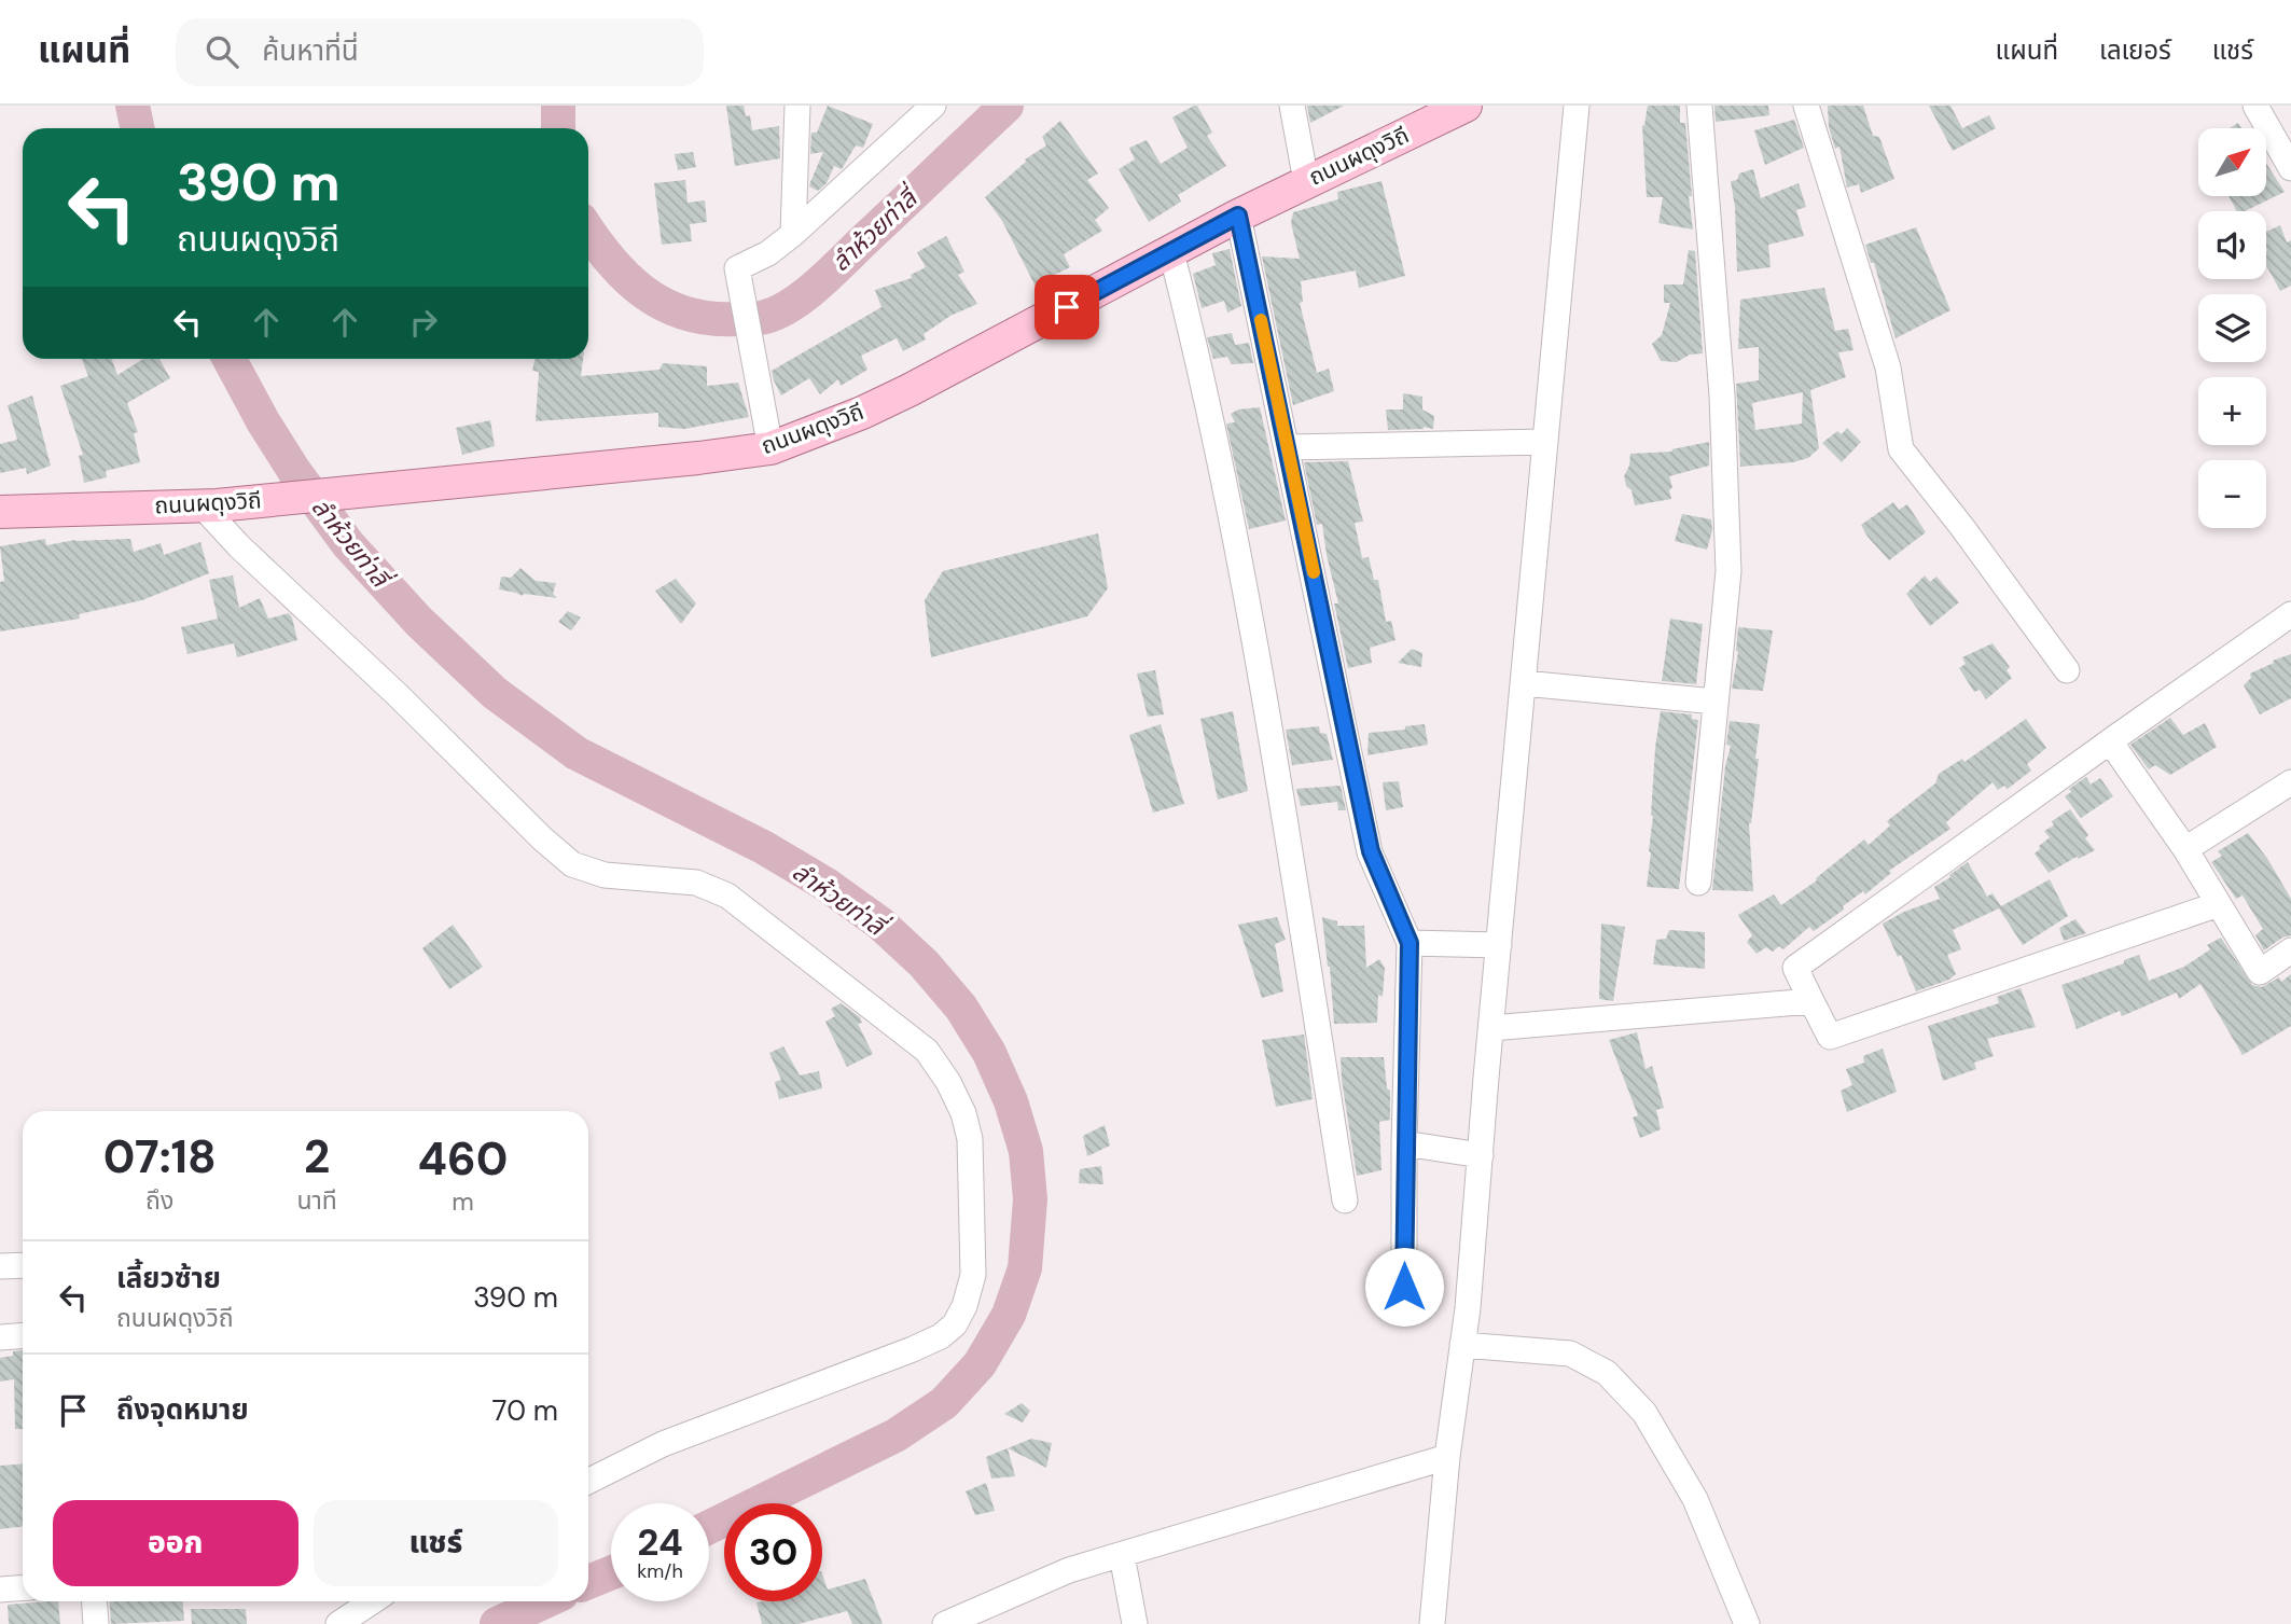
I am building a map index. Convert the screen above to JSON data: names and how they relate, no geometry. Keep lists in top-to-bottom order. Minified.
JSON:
{"streets":{"main road":["ถนนผดุงวิถี"]},"water":["ลำห้วยท่าลี่"],"north":"top right","page":{"header":"แผนที่","search":"ค้นหาที่นี่","nav":["แผนที่","เลเยอร์","แชร์"],"map_buttons":["+","−"],"turn":["390 m","ถนนผดุงวิถี"],"eta":["07:18","ถึง","2","นาที","460","m"],"list":[{"name":"เลี้ยวซ้าย","note":"ถนนผดุงวิถี","value":"390 m"},{"name":"ถึงจุดหมาย","value":"70 m"}],"buttons":["ออก","แชร์"],"speed":"24 km/h","limit":"30"}}
